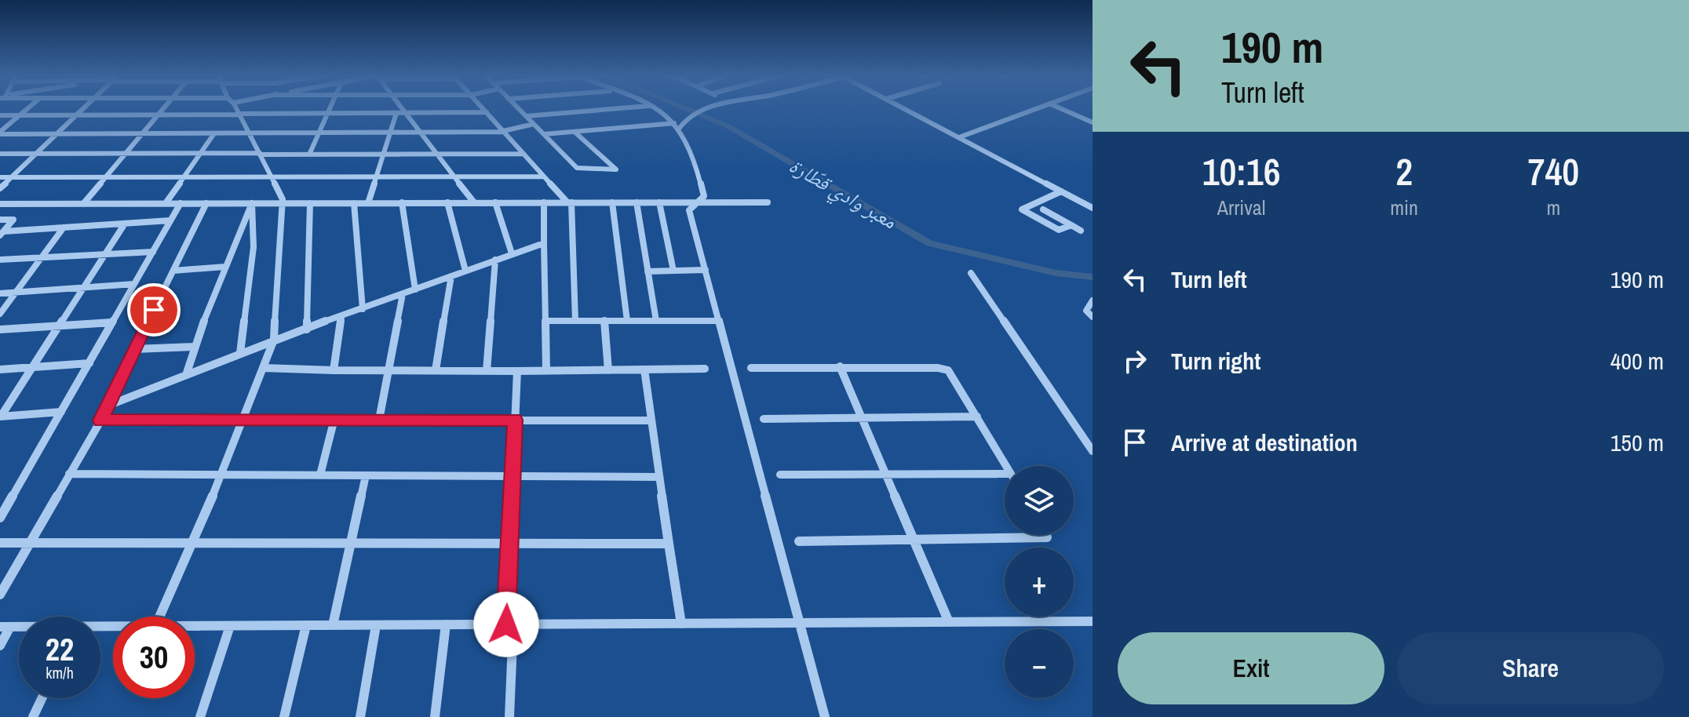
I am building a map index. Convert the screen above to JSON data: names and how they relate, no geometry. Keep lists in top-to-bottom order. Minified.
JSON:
{"water":["معبر وادي قطّارة"],"page":{"turn":["190 m","Turn left"],"eta":["10:16","Arrival","2","min","740","m"],"list":[{"name":"Turn left","value":"190 m"},{"name":"Turn right","value":"400 m"},{"name":"Arrive at destination","value":"150 m"}],"map_buttons":["+","−"],"speed":"22 km/h","limit":"30","buttons":["Exit","Share"]}}
